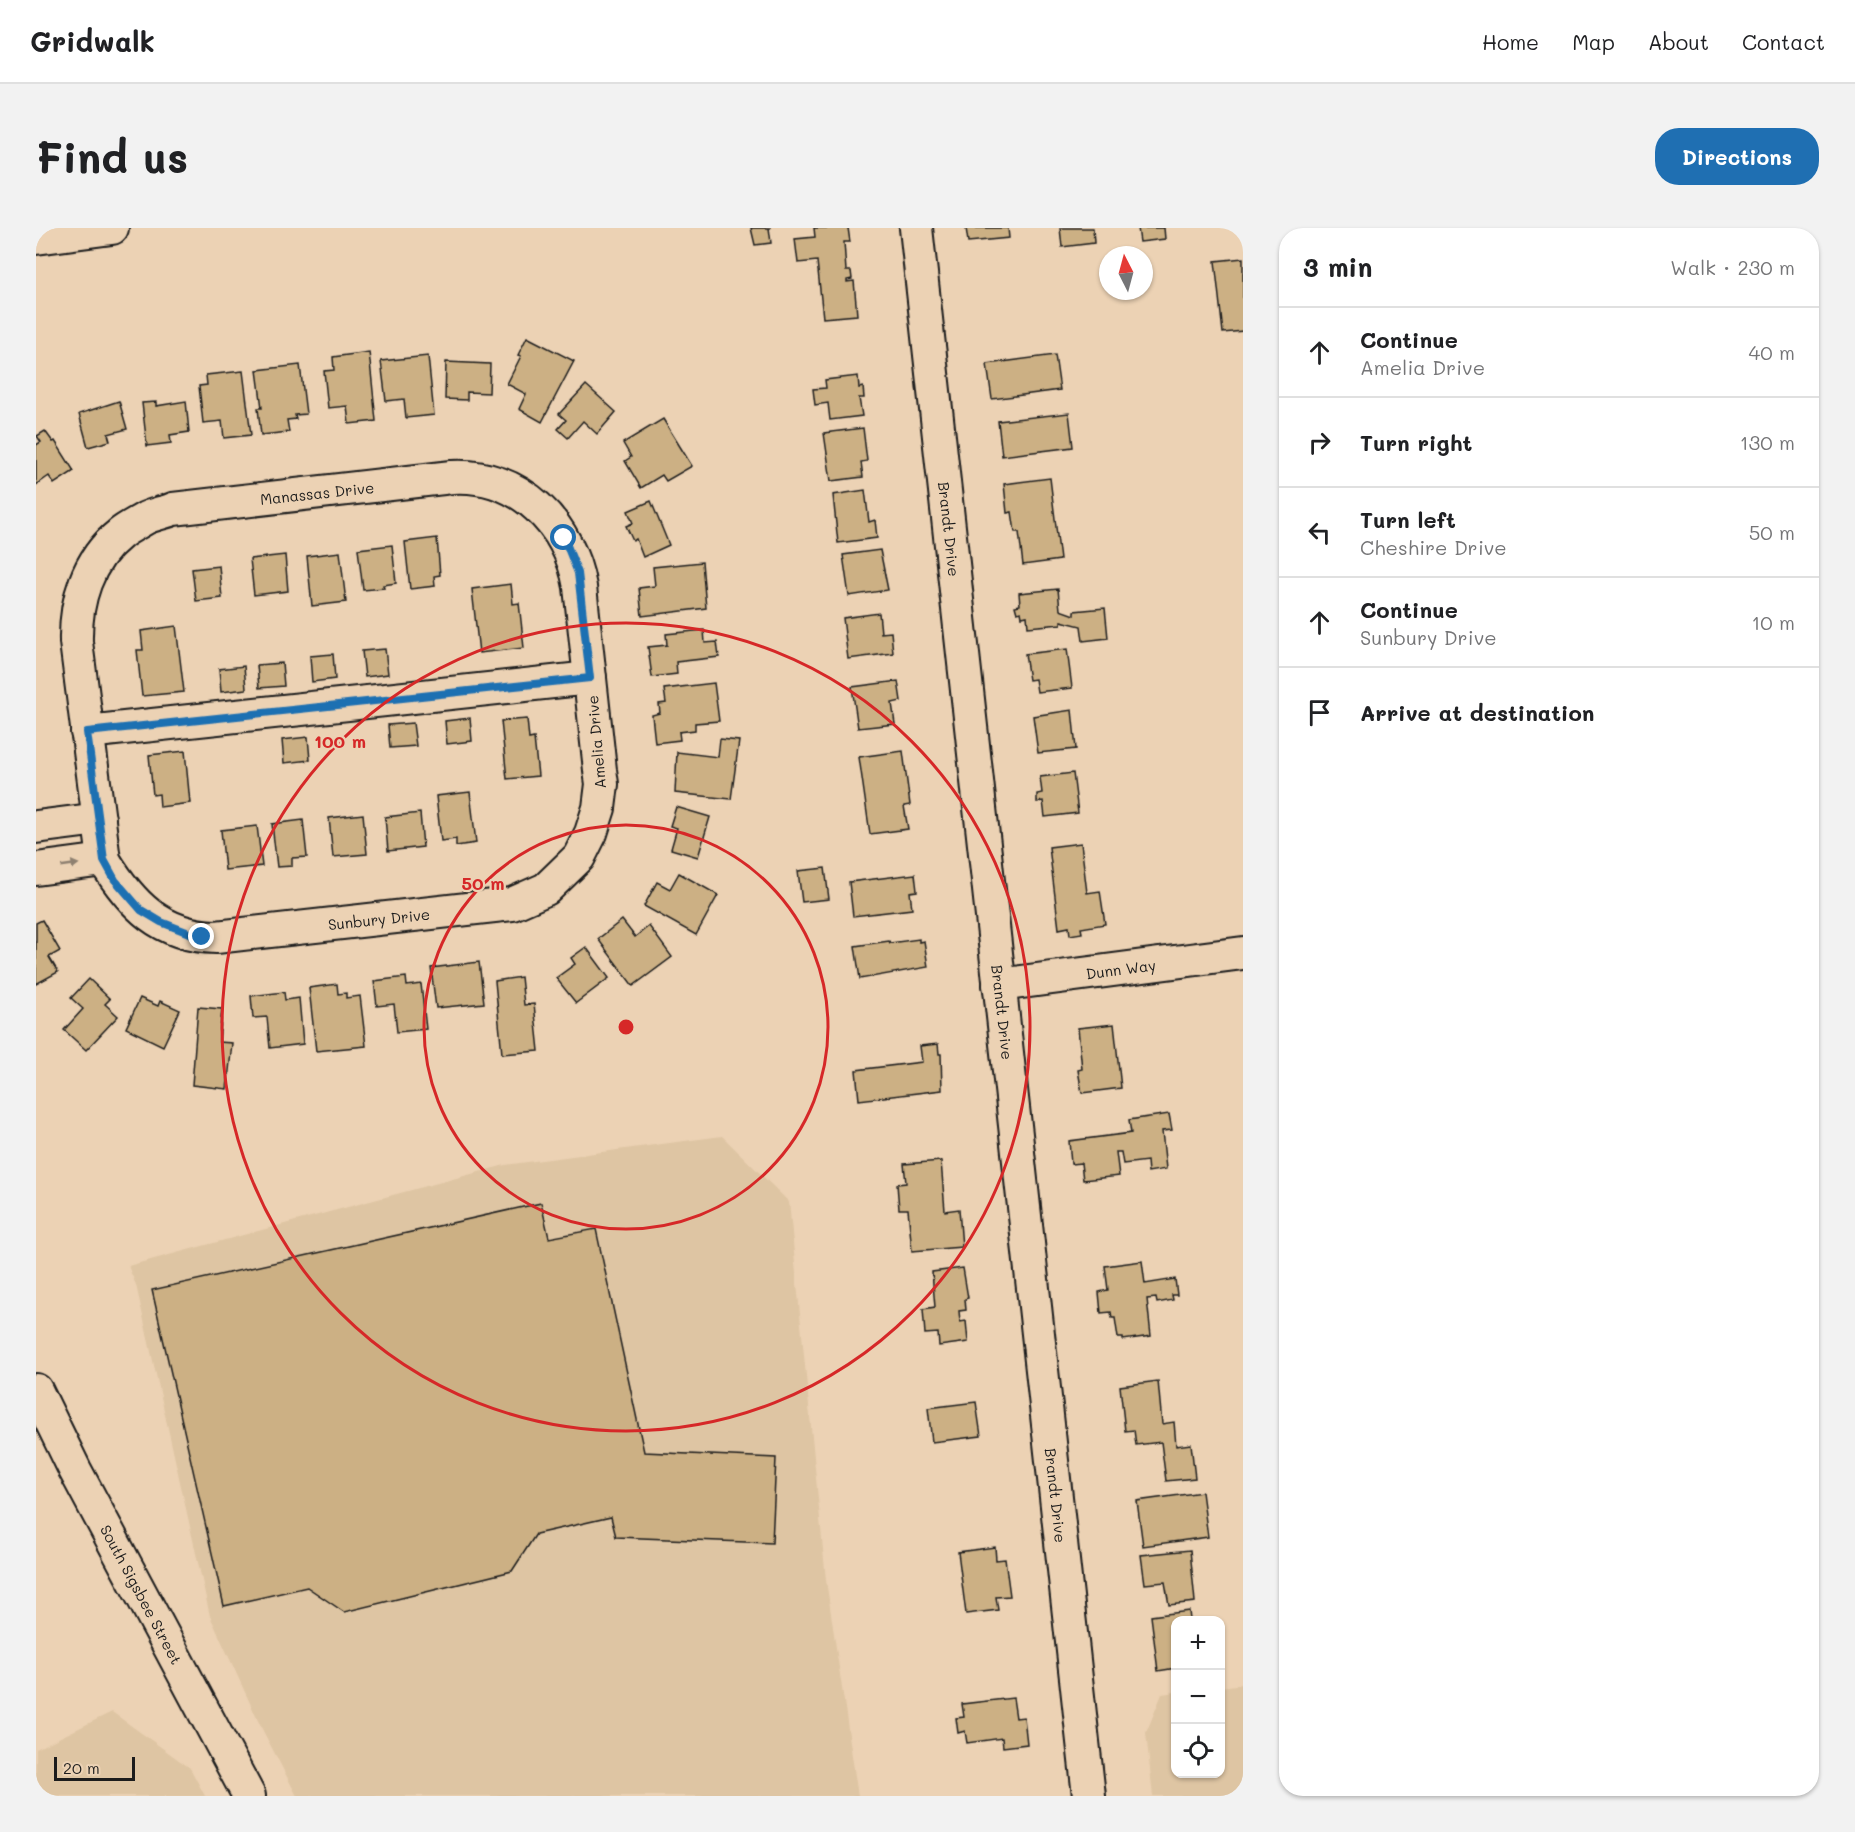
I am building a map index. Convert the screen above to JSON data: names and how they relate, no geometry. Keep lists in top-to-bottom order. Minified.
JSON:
{"streets":{"street":["Manassas Drive","Brandt Drive","Amelia Drive","Sunbury Drive","Dunn Way","South Sigsbee Street"]},"crossings":[["Manassas Drive","Amelia Drive"],["Manassas Drive","Sunbury Drive"],["Brandt Drive","Dunn Way"],["Amelia Drive","Sunbury Drive"]],"scale_bar":"20 m","north":"top","page":{"header":"Gridwalk","nav":["Home","Map","About","Contact"],"buttons":"Directions","title":"Find us","heading":["3 min","Walk · 230 m"],"list":[["Continue","Amelia Drive","40 m"],["Turn right","130 m"],["Turn left","Cheshire Drive","50 m"],["Continue","Sunbury Drive","10 m"],"Arrive at destination"],"map_buttons":["+","−"],"scale":"20 m"},"rings":["100 m","50 m"]}
